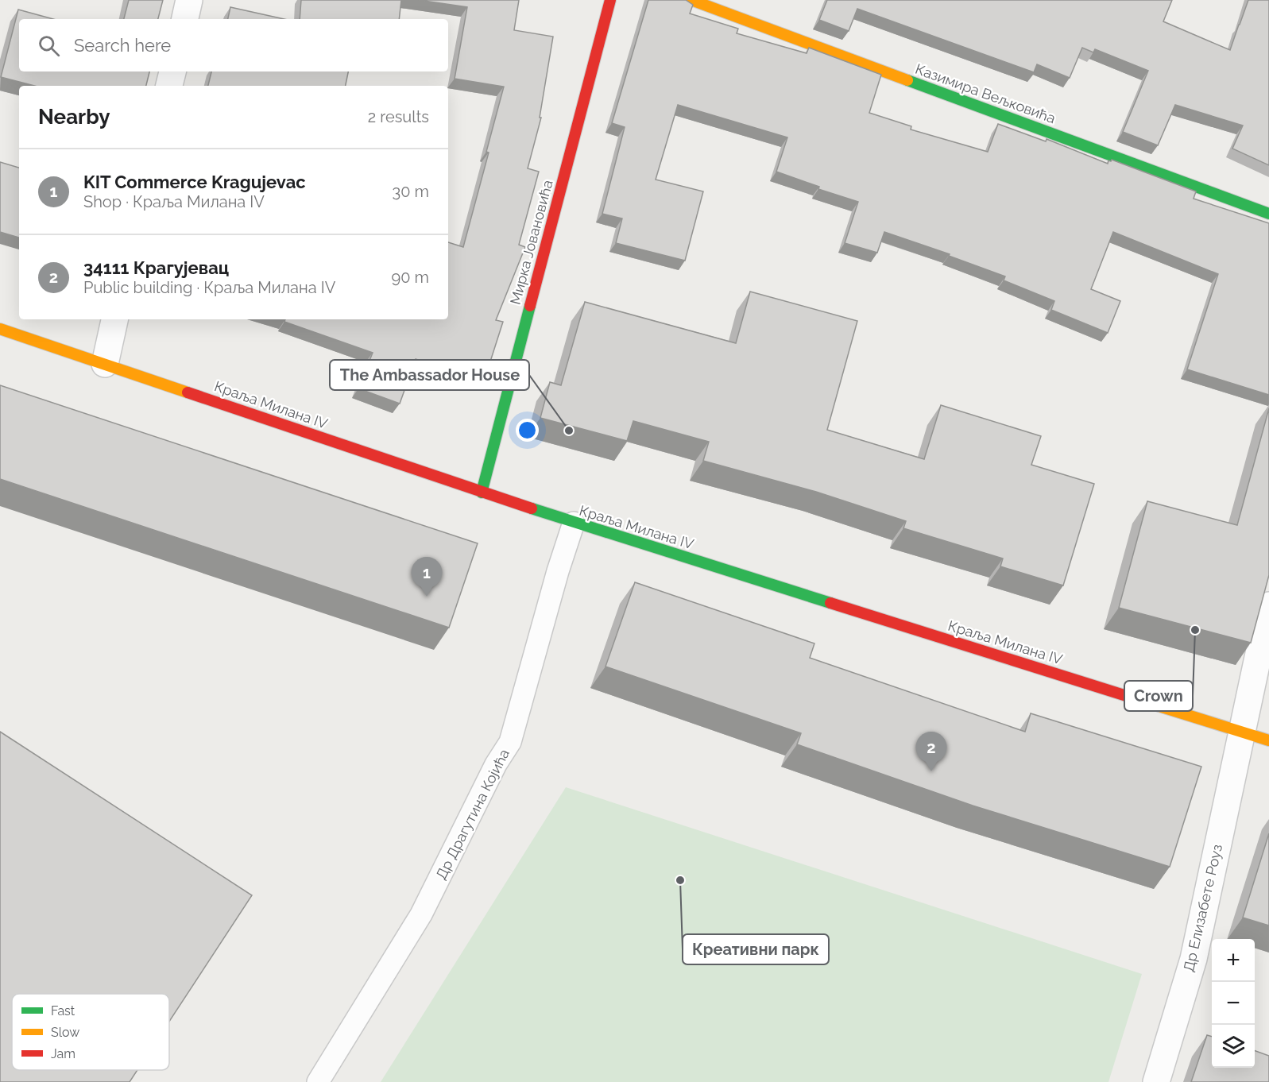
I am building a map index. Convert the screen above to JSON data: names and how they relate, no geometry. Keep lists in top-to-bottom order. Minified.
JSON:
{"streets":{"main road":["Казимира Вељковића","Мирка Јовановића","Краља Милана IV"],"street":["Др Елизабете Роуз"],"lane":["Др Драгутина Којића"]},"crossings":[["Мирка Јовановића","Краља Милана IV"],["Краља Милана IV","Др Драгутина Којића"],["Краља Милана IV","Др Елизабете Роуз"]],"places":["The Ambassador House","Crown","Креативни парк"],"legend":["Fast","Slow","Jam"],"page":{"search":"Search here","heading":["Nearby","2 results"],"list":[{"mark":"1","name":"KIT Commerce Kragujevac","note":"Shop · Краља Милана IV","value":"30 m"},{"mark":"2","name":"34111 Крагујевац","note":"Public building · Краља Милана IV","value":"90 m"}],"pins":["1","2"],"map_buttons":["+","−"]}}
